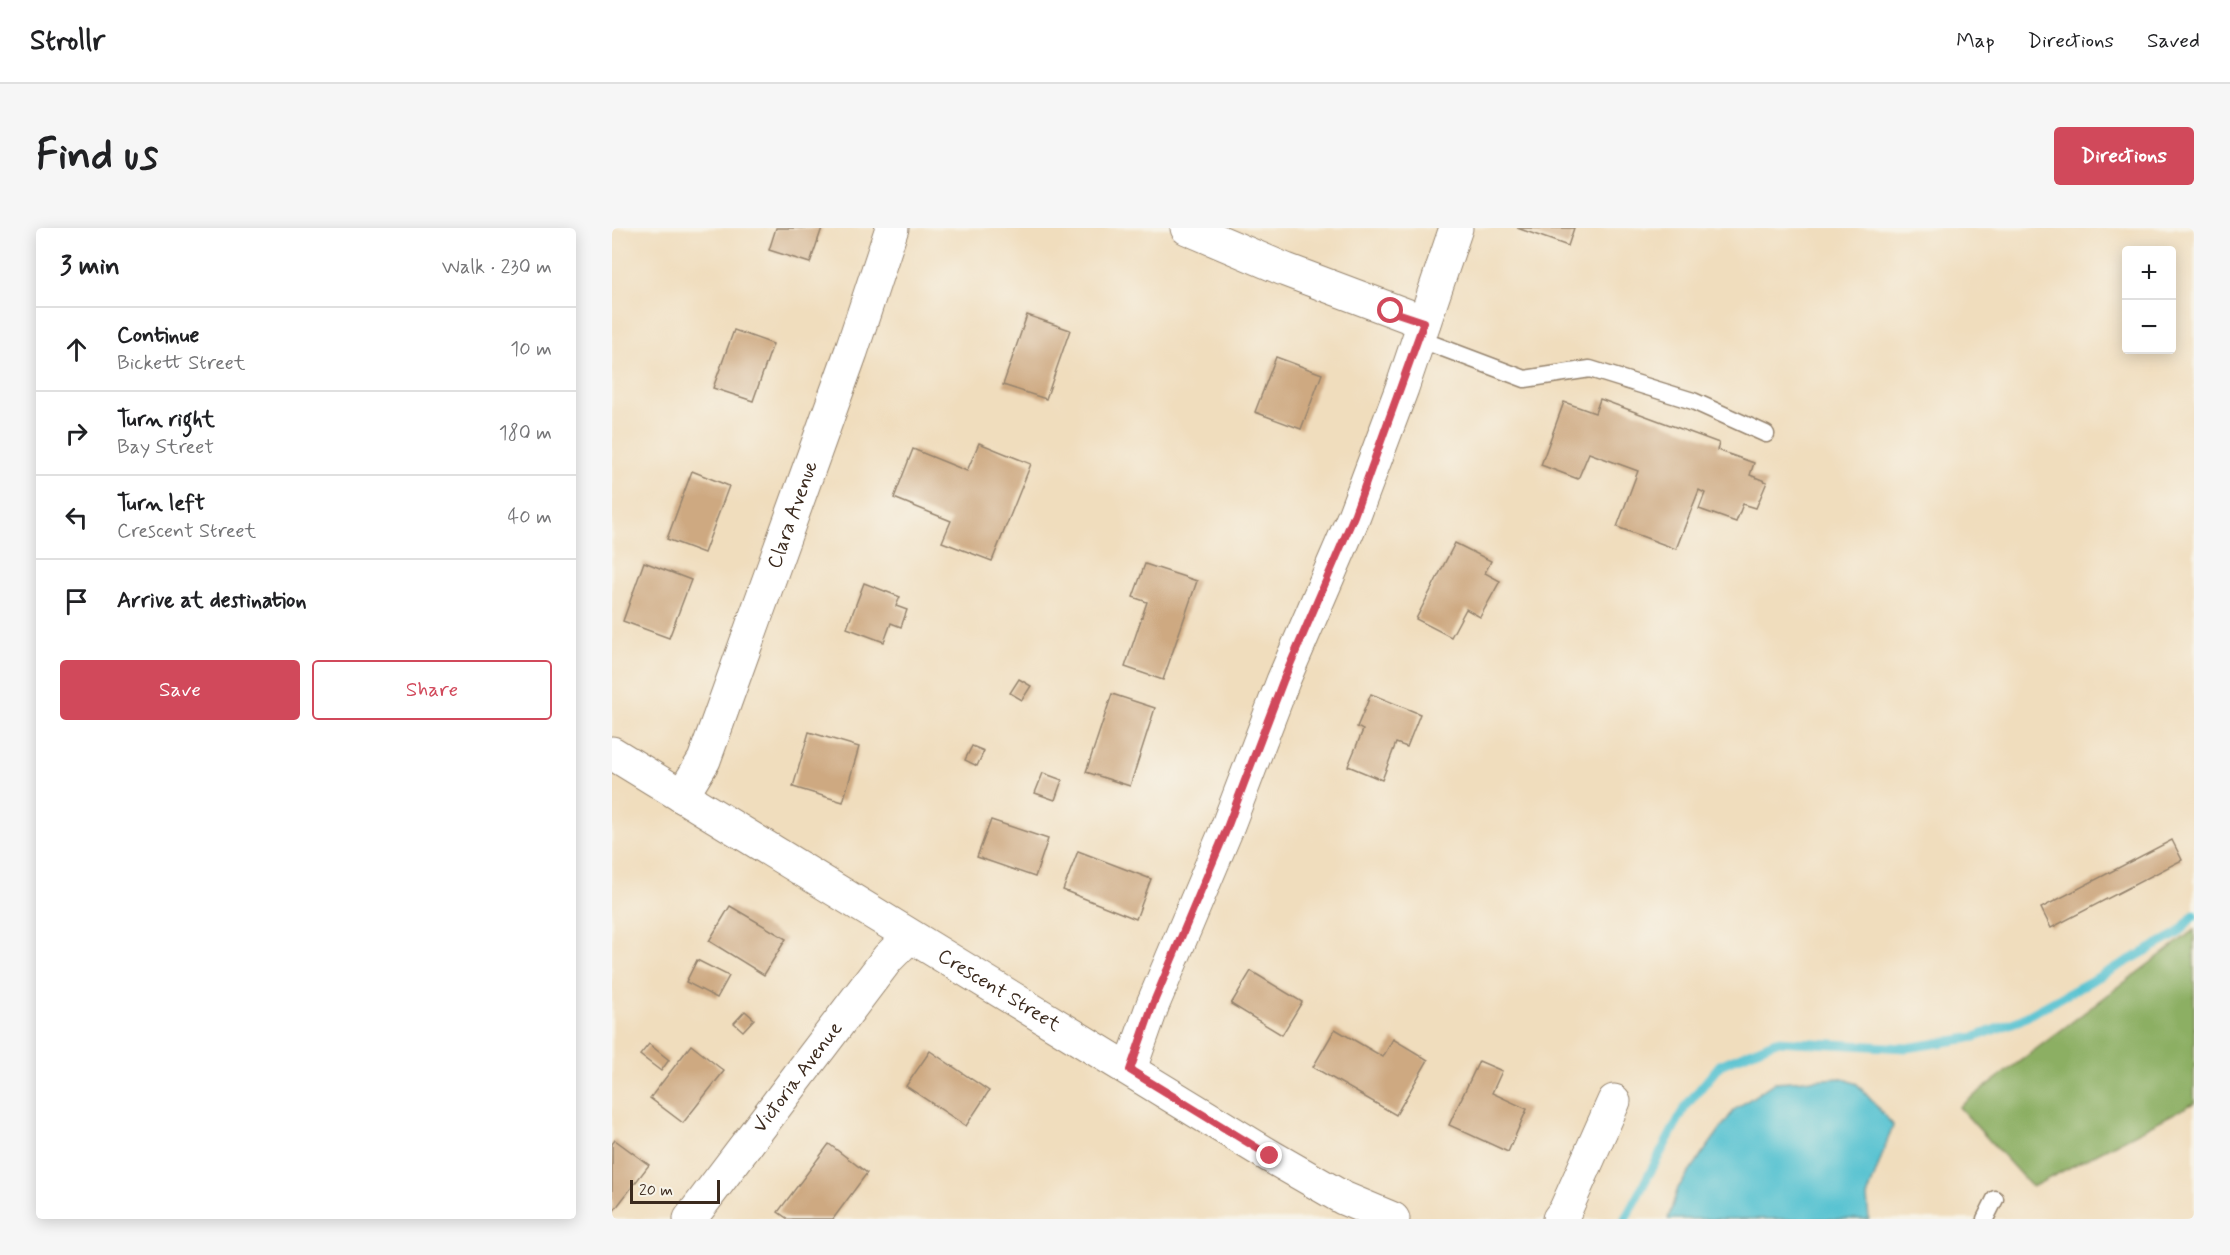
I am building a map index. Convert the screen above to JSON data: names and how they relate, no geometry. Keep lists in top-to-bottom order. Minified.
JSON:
{"streets":{"street":["Clara Avenue","Crescent Street","Victoria Avenue"]},"crossings":[["Clara Avenue","Crescent Street"],["Crescent Street","Victoria Avenue"]],"scale_bar":"20 m","page":{"header":"Strollr","nav":["Map","Directions","Saved"],"buttons":["Directions",["Save","Share"]],"title":"Find us","heading":["3 min","Walk · 230 m"],"map_buttons":["+","−"],"list":[["Continue","Bickett Street","10 m"],["Turn right","Bay Street","180 m"],["Turn left","Crescent Street","40 m"],"Arrive at destination"],"scale":"20 m"}}
